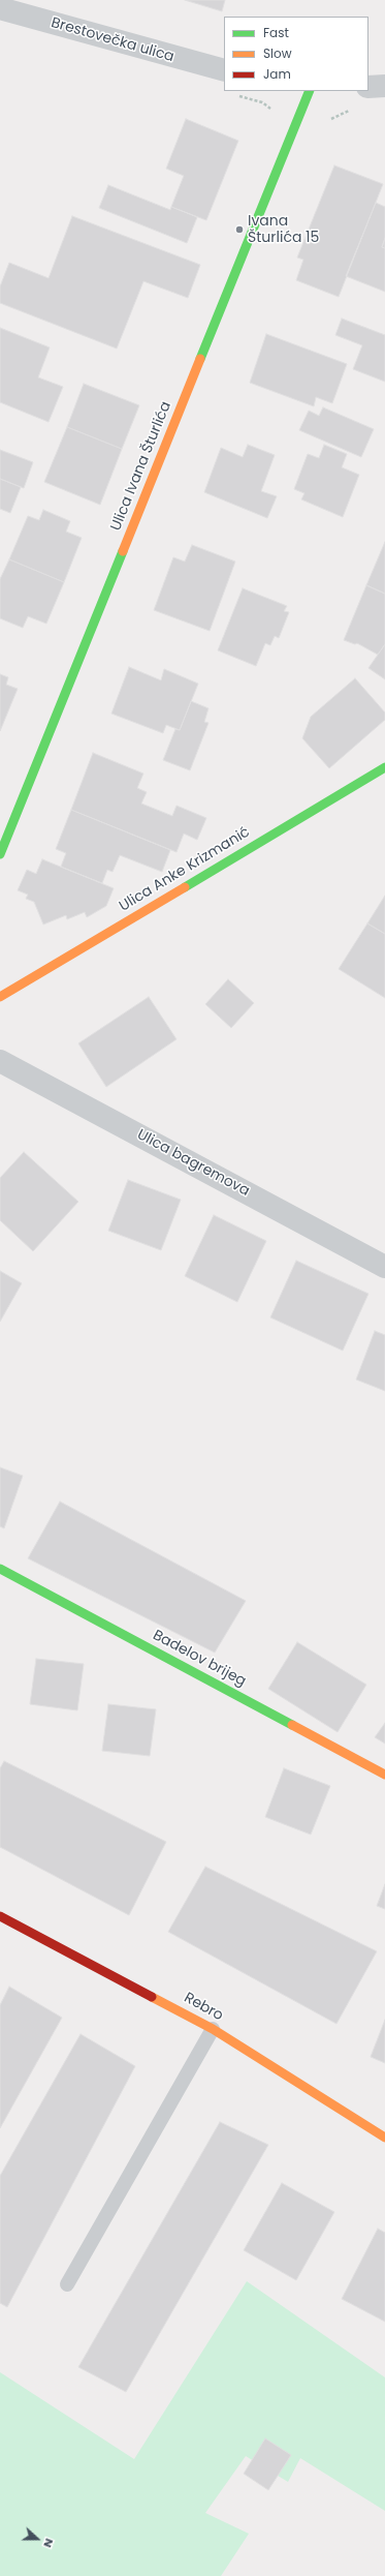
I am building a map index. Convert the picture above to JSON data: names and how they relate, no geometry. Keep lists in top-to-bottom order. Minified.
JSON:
{"streets":{"street":["Brestovečka ulica","Ulica Ivana Šturlića","Ulica Anke Krizmanić","Ulica bagremova","Badelov brijeg","Rebro"]},"places":["Ivana Šturlića 15"],"legend":["Fast","Slow","Jam"],"north":"right"}
